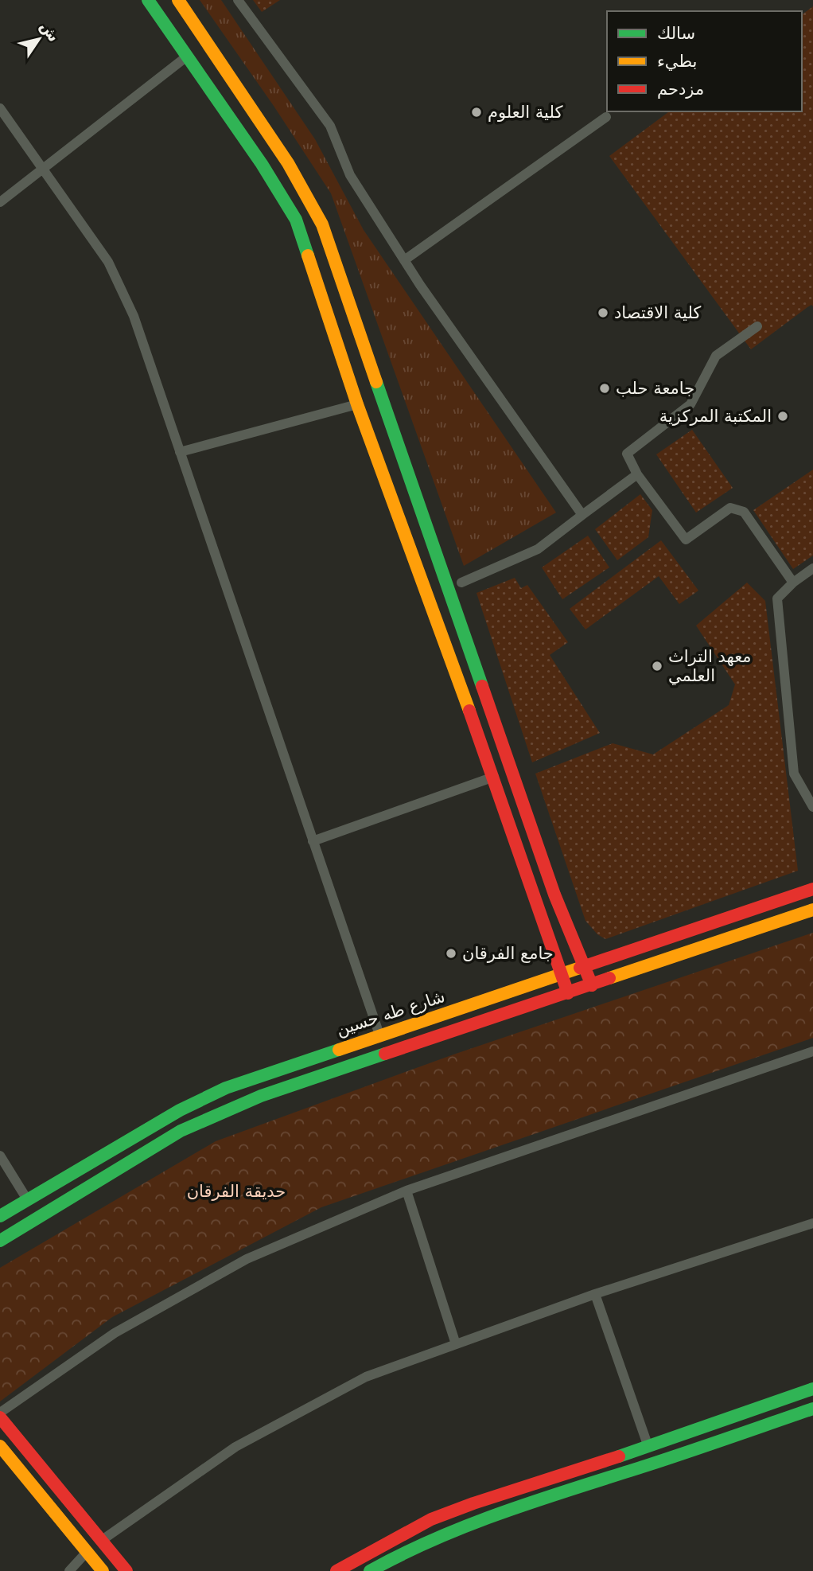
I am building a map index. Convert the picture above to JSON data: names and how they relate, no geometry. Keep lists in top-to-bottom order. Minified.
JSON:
{"streets":{"main road":["شارع طه حسين"]},"parks":["حديقة الفرقان"],"places":["كلية العلوم","كلية الاقتصاد","جامعة حلب","المكتبة المركزية","معهد التراث العلمي","جامع الفرقان"],"legend":["سالك","بطيء","مزدحم"],"north":"top right"}
